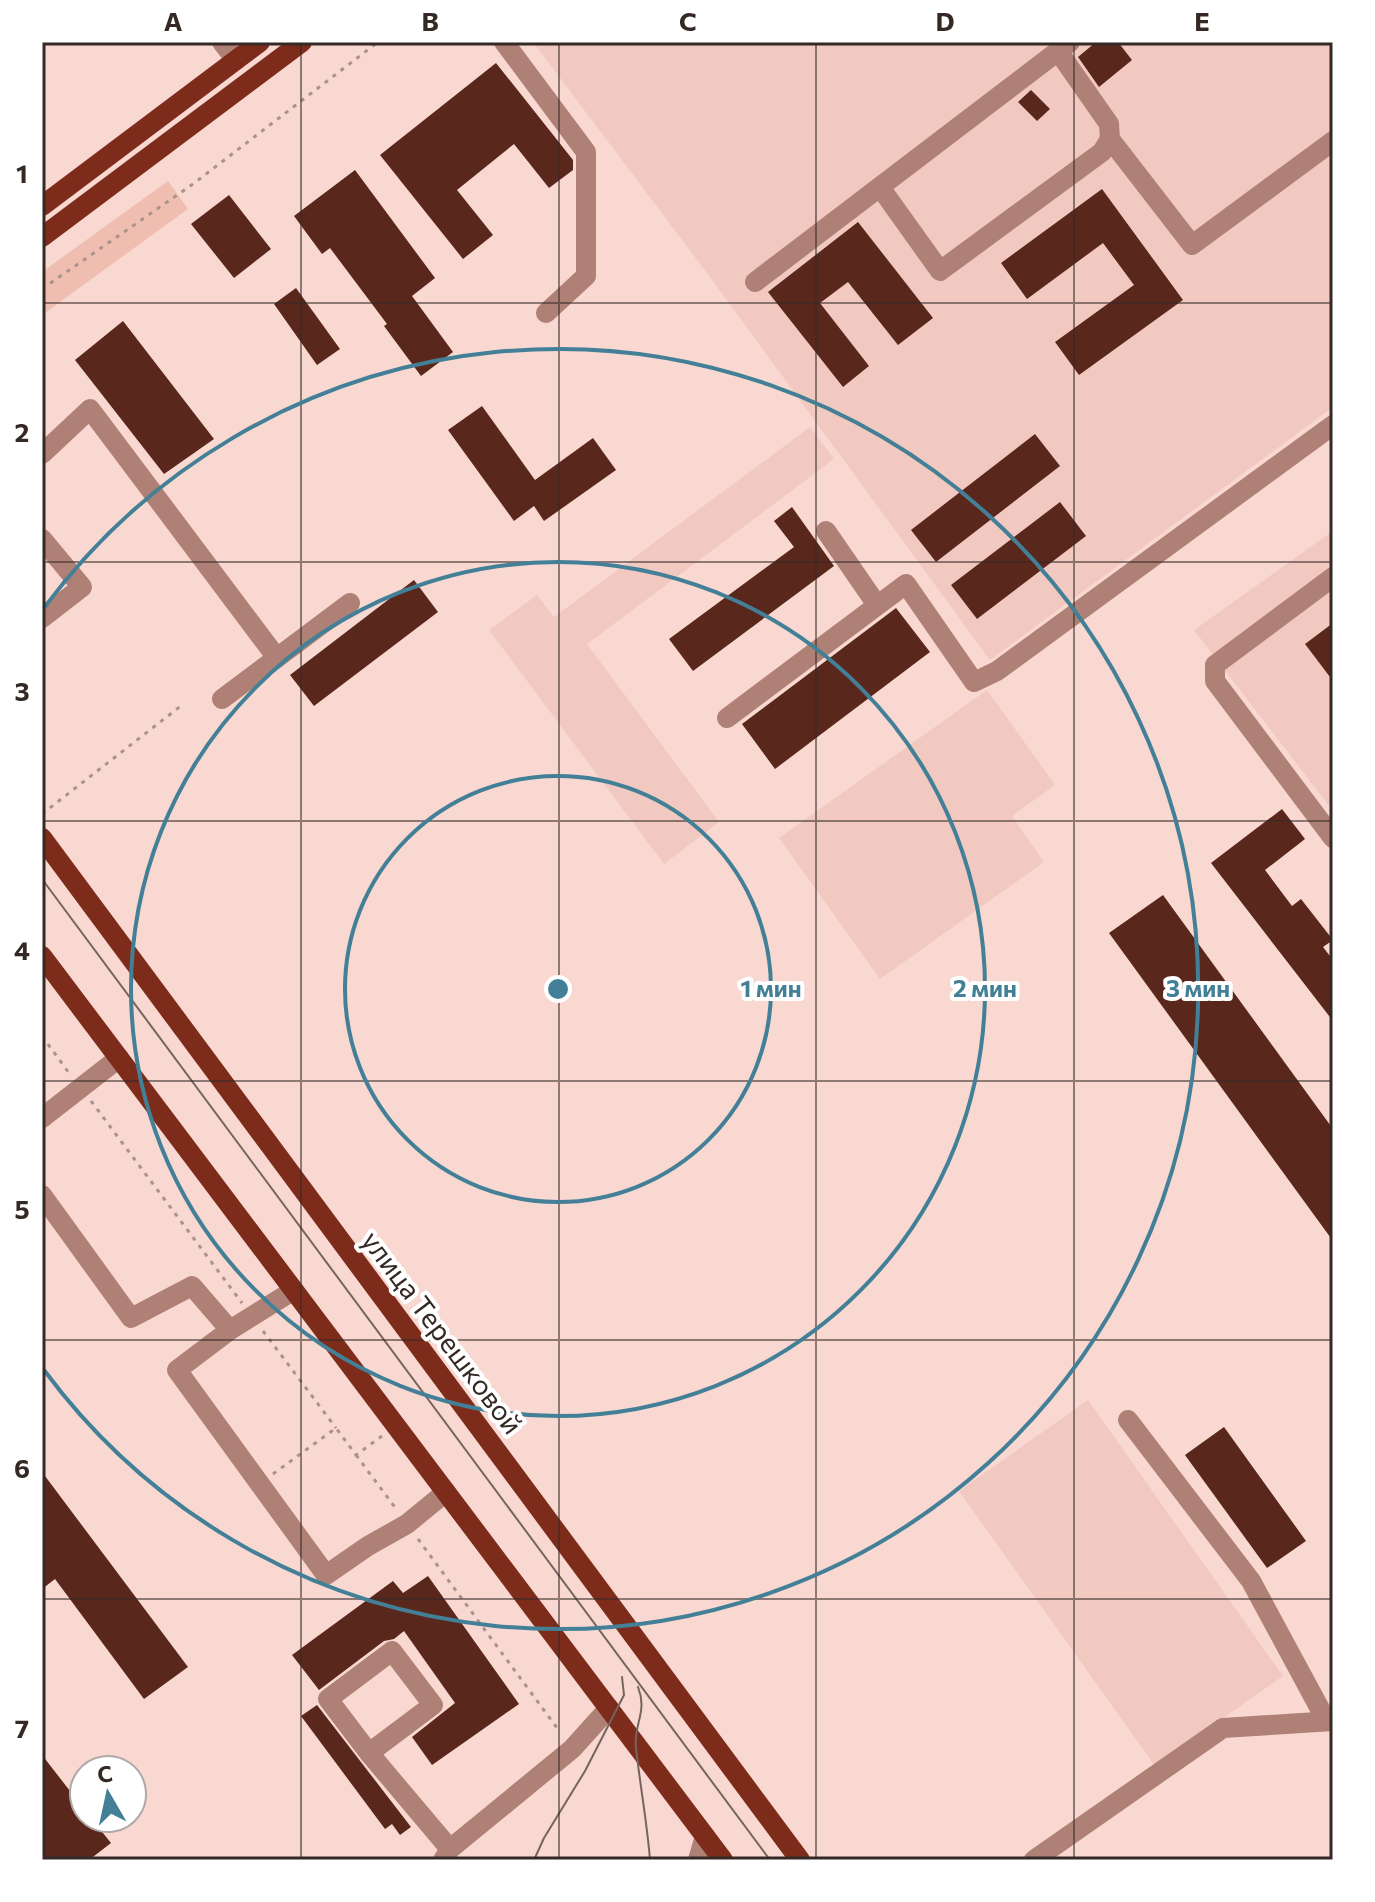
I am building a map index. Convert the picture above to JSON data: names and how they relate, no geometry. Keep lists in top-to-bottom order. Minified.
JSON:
{"streets":{"main road":["улица Терешковой"]},"north":"top","grid":{"columns":["A","B","C","D","E"],"rows":["1","2","3","4","5","6","7"]},"rings":["1 мин","2 мин","3 мин"]}
